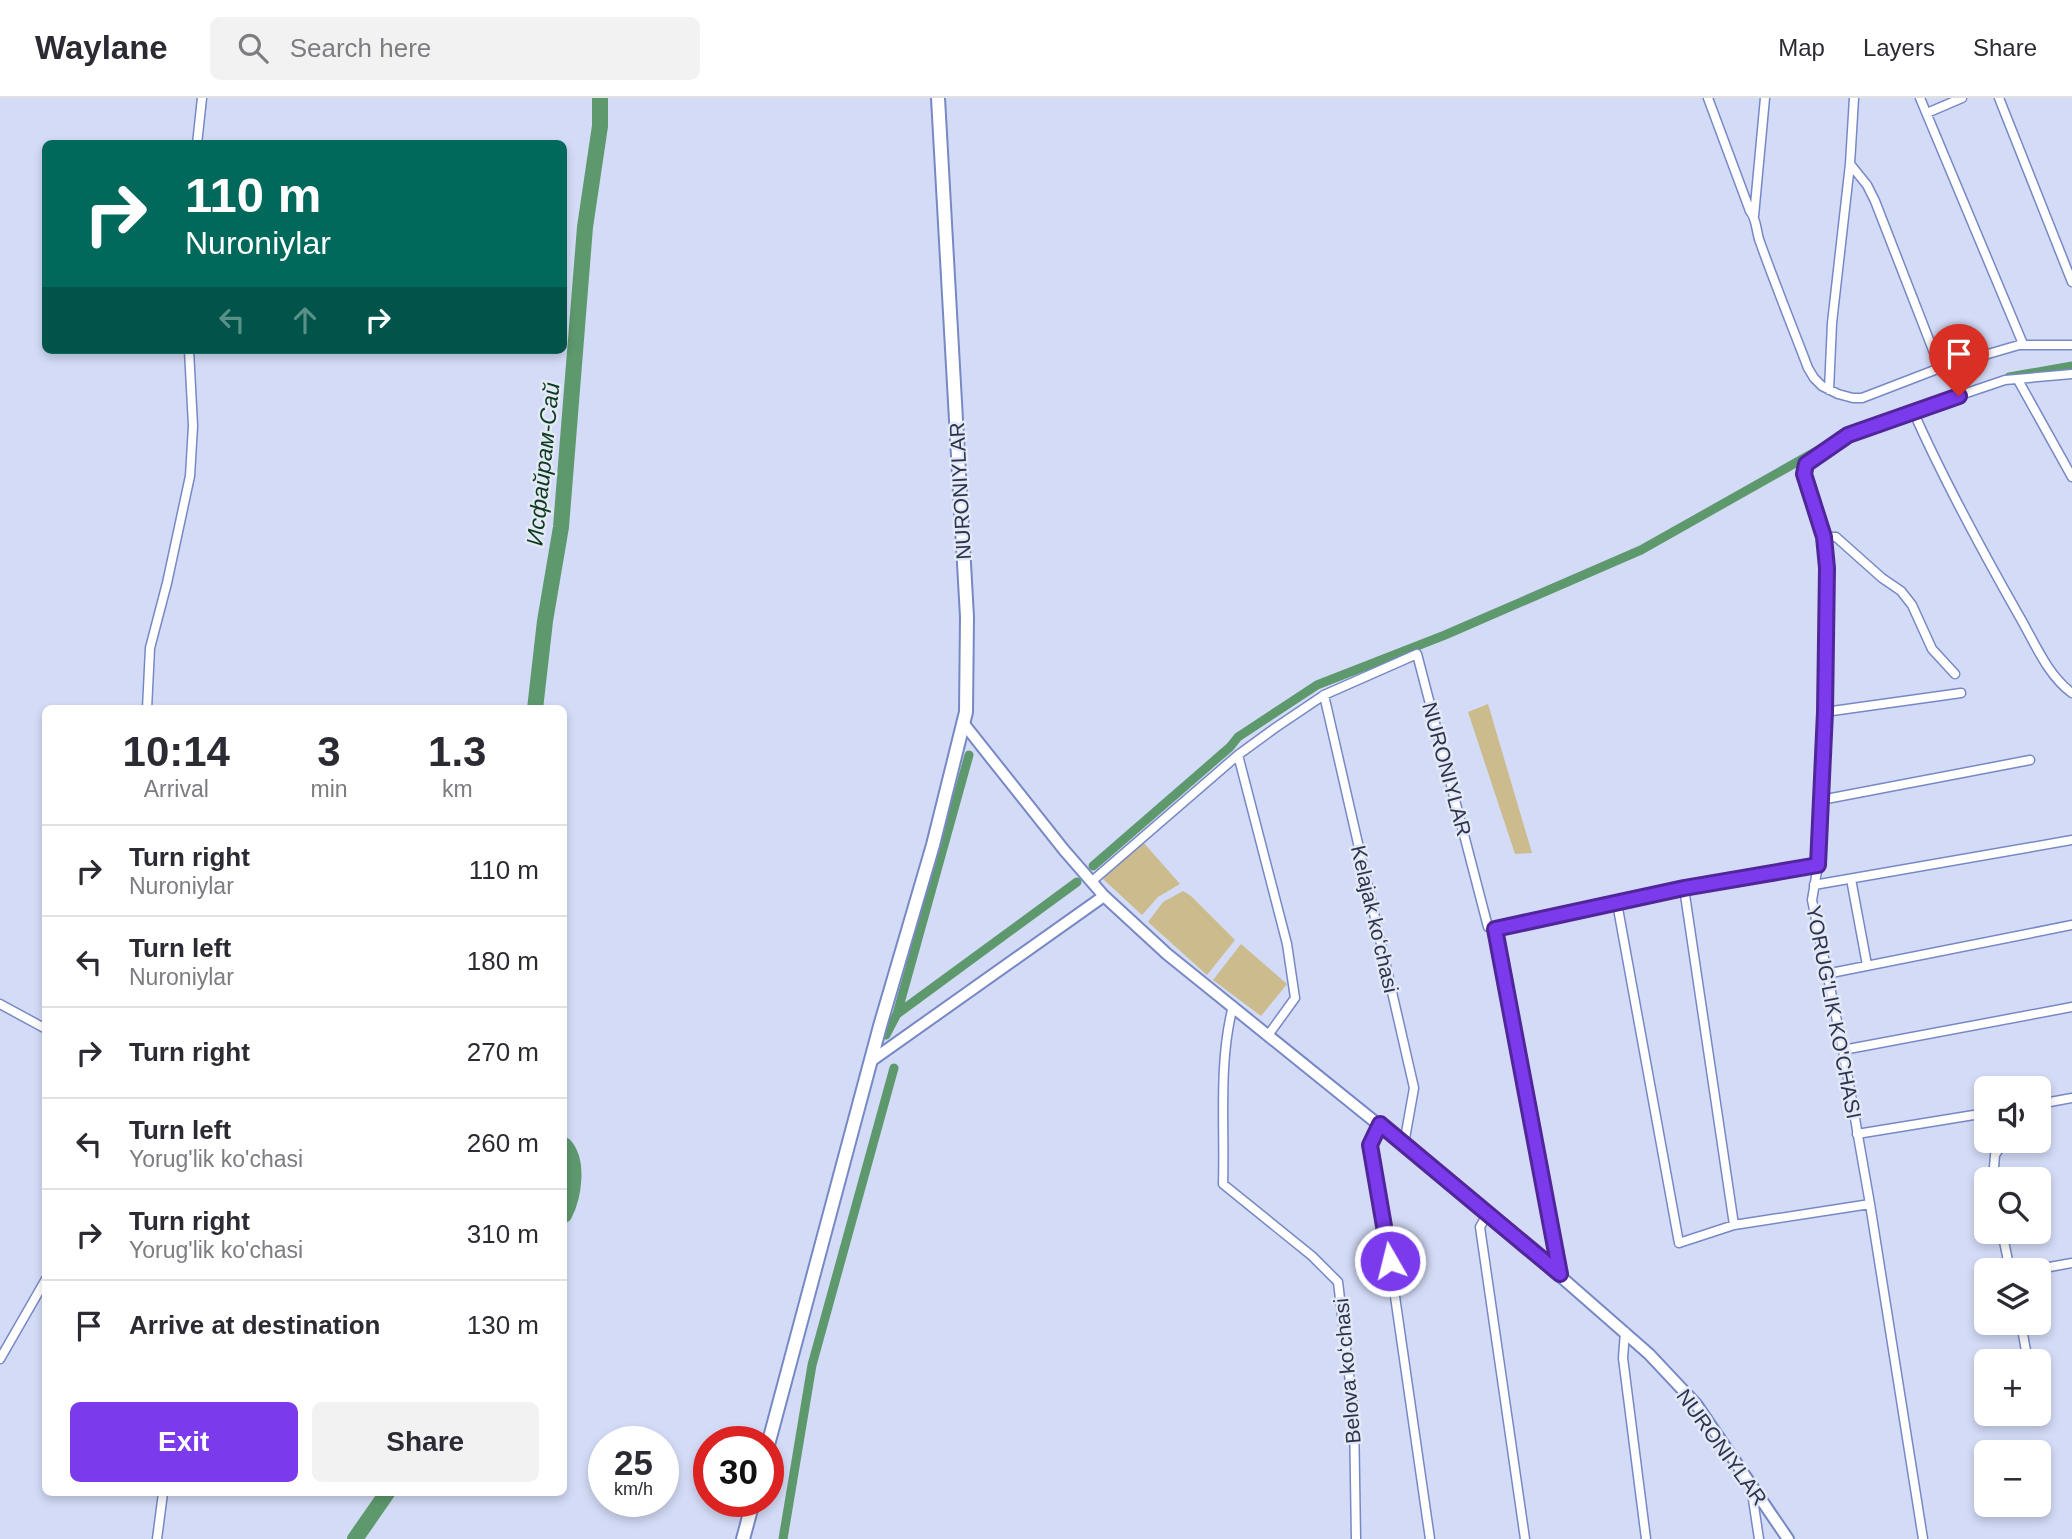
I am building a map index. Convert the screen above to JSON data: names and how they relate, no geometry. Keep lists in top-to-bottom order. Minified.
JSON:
{"streets":{"main road":["NURONIYLAR"],"street":["Kelajak koʻchasi","YORUG'LIK KO'CHASI","Belova koʻchasi"]},"crossings":[["NURONIYLAR","Kelajak koʻchasi"],["NURONIYLAR","Belova koʻchasi"]],"water":["Исфайрам-Сай"],"page":{"header":"Waylane","search":"Search here","nav":["Map","Layers","Share"],"turn":["110 m","Nuroniylar"],"eta":["10:14","Arrival","3","min","1.3","km"],"list":[{"name":"Turn right","note":"Nuroniylar","value":"110 m"},{"name":"Turn left","note":"Nuroniylar","value":"180 m"},{"name":"Turn right","value":"270 m"},{"name":"Turn left","note":"Yorug'lik ko'chasi","value":"260 m"},{"name":"Turn right","note":"Yorug'lik ko'chasi","value":"310 m"},{"name":"Arrive at destination","value":"130 m"}],"map_buttons":["+","−"],"buttons":["Exit","Share"],"speed":"25 km/h","limit":"30"}}
